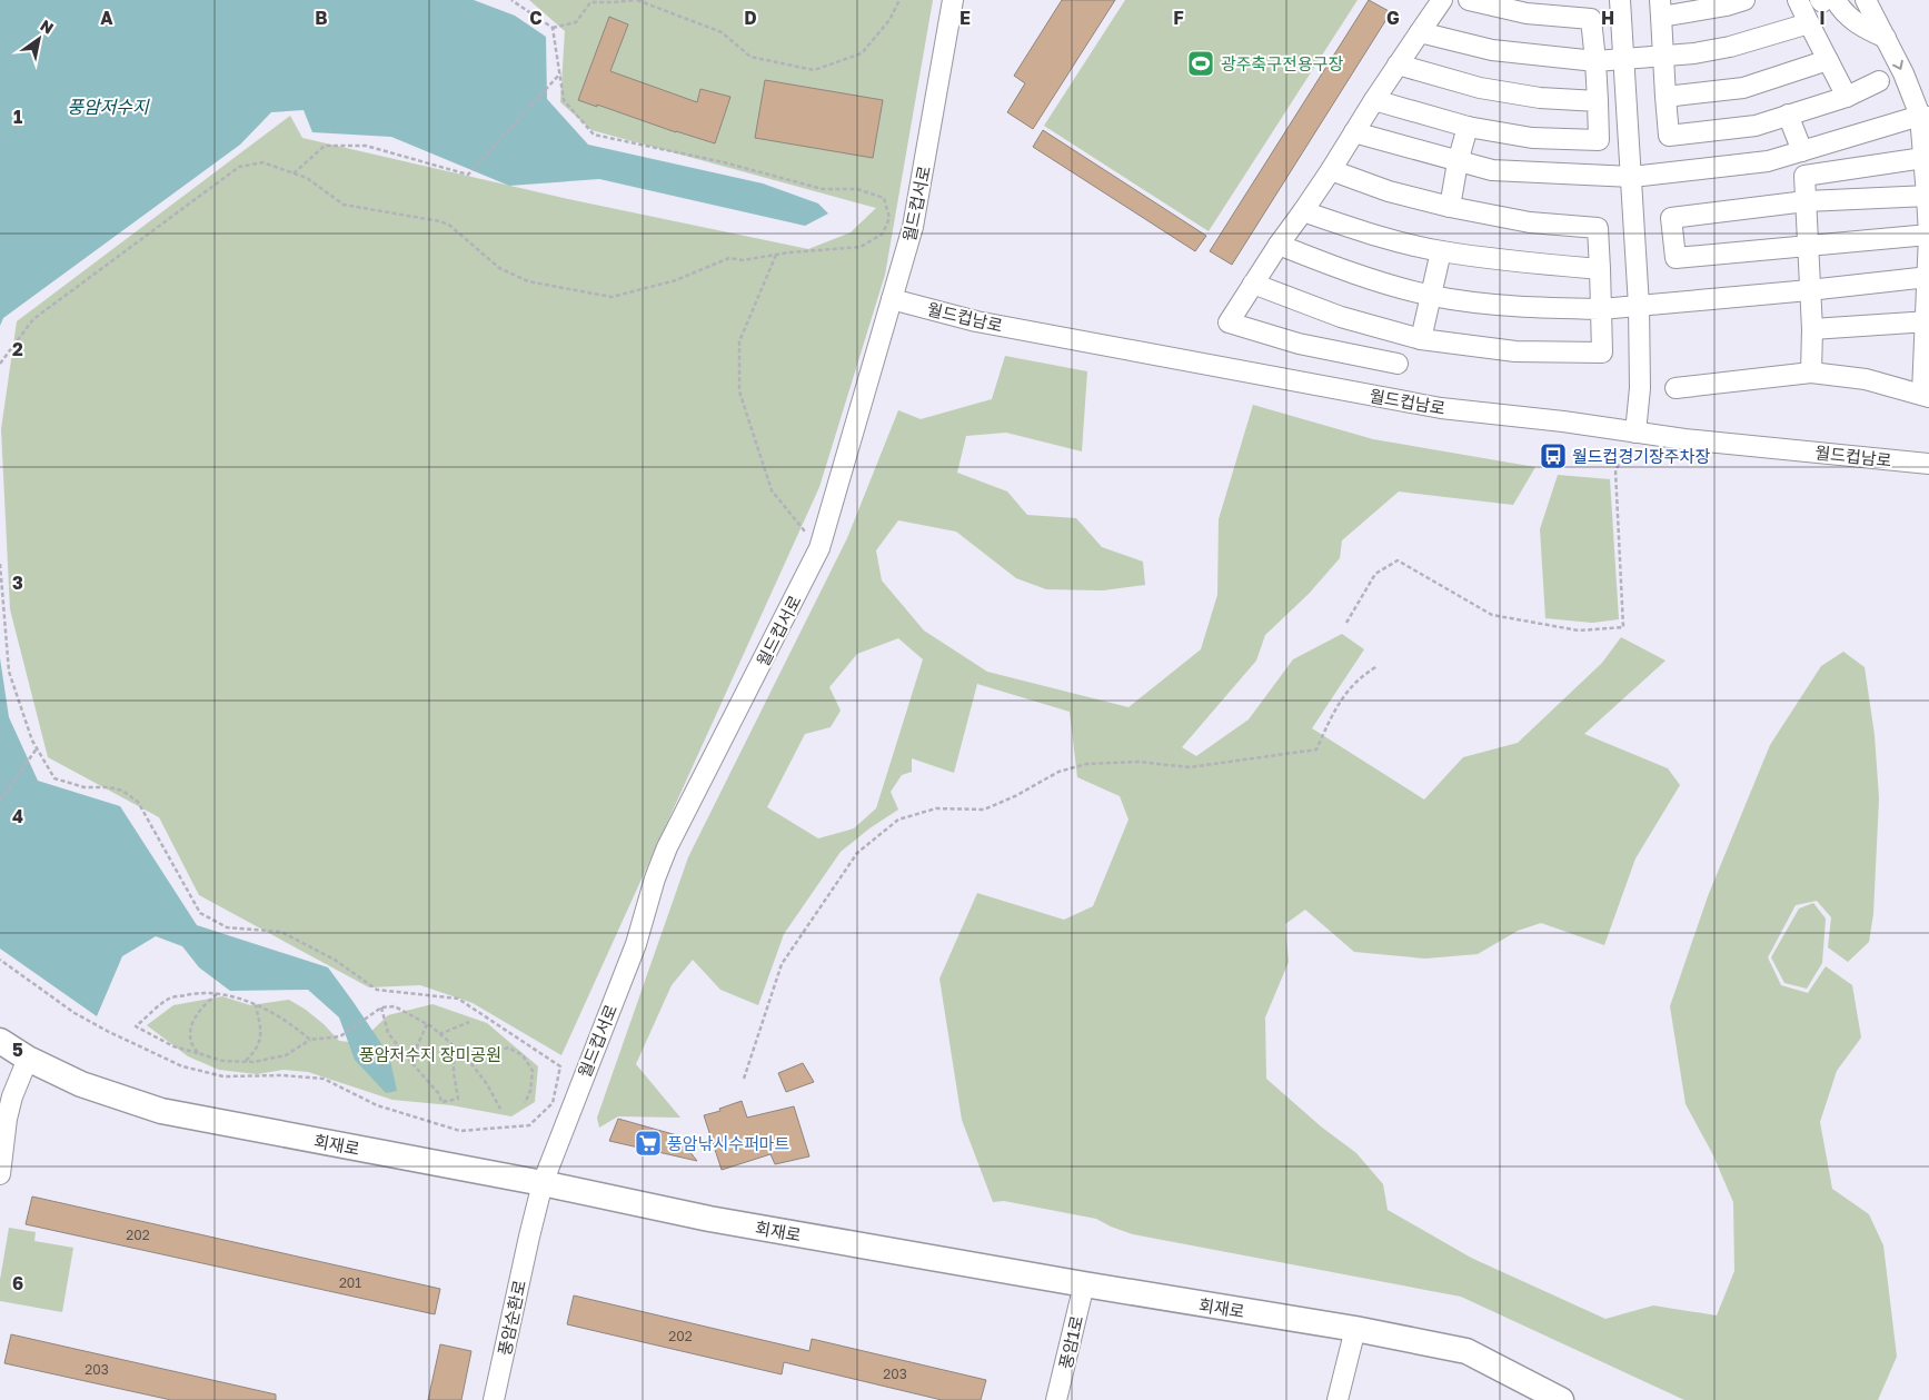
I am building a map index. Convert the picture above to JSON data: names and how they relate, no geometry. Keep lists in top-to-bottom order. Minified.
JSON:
{"streets":{"main road":["회재로"],"street":["월드컵서로","월드컵남로","풍암순환로","풍암1로"]},"crossings":[["월드컵서로","월드컵남로"],["월드컵서로","회재로"],["월드컵서로","풍암순환로"],["회재로","풍암1로"]],"water":["풍암저수지"],"parks":["풍암저수지 장미공원"],"places":{"sports":["광주축구전용구장"],"bus stop":["월드컵경기장주차장"],"supermarket":["풍암낚시수퍼마트"]},"house_numbers":["202","201","202","203","203"],"north":"top right","grid":{"columns":["A","B","C","D","E","F","G","H","I"],"rows":["1","2","3","4","5","6"]}}
